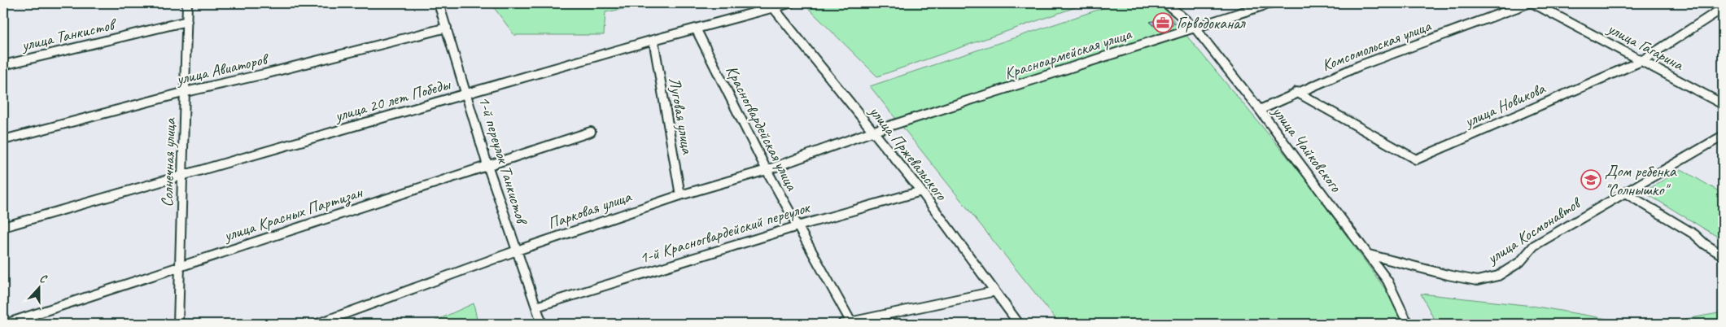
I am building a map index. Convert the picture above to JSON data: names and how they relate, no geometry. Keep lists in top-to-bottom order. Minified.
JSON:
{"streets":{"street":["улица Танкистов","Комсомольская улица","улица Гагарина","Красноармейская улица","улица Авиаторов","улица 20 лет Победы","улица Новикова","Луговая улица","Красногвардейская улица","улица Чайковского","улица Пржевальского","1-й переулок Танкистов","Солнечная улица","Парковая улица","улица Красных Партизан","улица Космонавтов","1-й Красногвардейский переулок"]},"crossings":[["улица Танкистов","Солнечная улица"],["Комсомольская улица","улица Новикова"],["Комсомольская улица","улица Чайковского"],["улица Гагарина","улица Новикова"],["Красноармейская улица","улица Чайковского"],["Красноармейская улица","улица Пржевальского"],["Красноармейская улица","Парковая улица"],["улица Авиаторов","1-й переулок Танкистов"],["улица Авиаторов","Солнечная улица"],["улица 20 лет Победы","Луговая улица"],["улица 20 лет Победы","Красногвардейская улица"],["улица 20 лет Победы","улица Пржевальского"],["улица 20 лет Победы","1-й переулок Танкистов"],["улица 20 лет Победы","Солнечная улица"],["Луговая улица","Парковая улица"],["Красногвардейская улица","Парковая улица"],["Красногвардейская улица","1-й Красногвардейский переулок"],["улица Чайковского","улица Космонавтов"],["улица Пржевальского","Парковая улица"],["улица Пржевальского","1-й Красногвардейский переулок"],["1-й переулок Танкистов","Парковая улица"],["1-й переулок Танкистов","улица Красных Партизан"],["1-й переулок Танкистов","1-й Красногвардейский переулок"],["Солнечная улица","улица Красных Партизан"]],"places":{"office":["Горводоканал"],"school or university":["Дом ребенка \"Солнышко\""]},"north":"top"}
